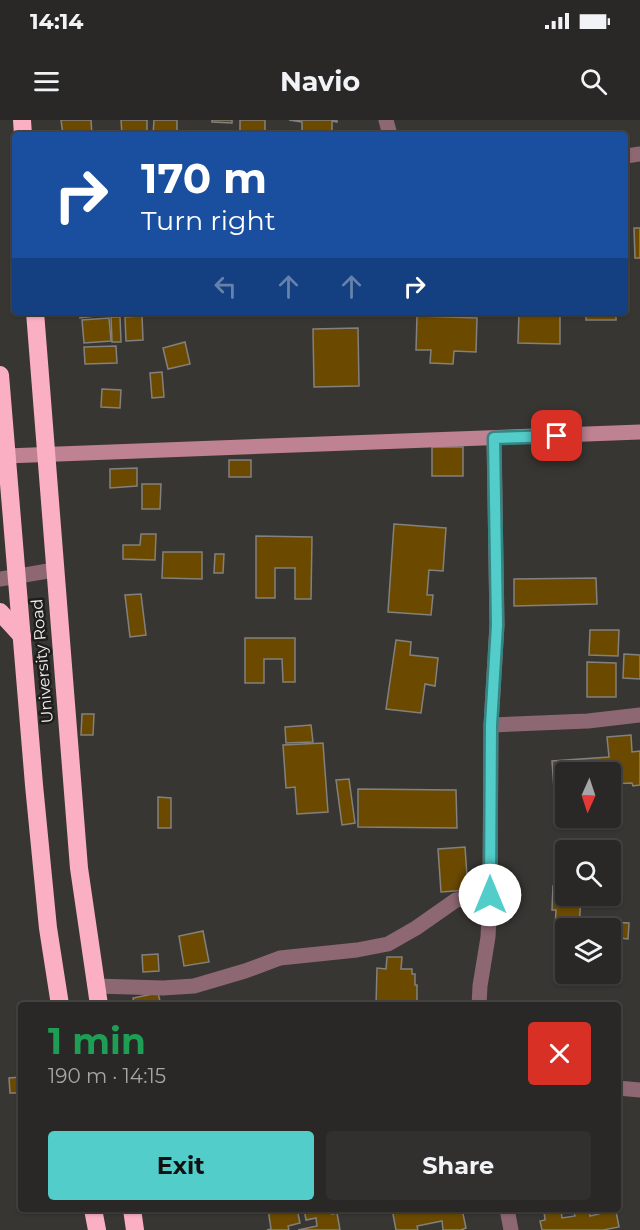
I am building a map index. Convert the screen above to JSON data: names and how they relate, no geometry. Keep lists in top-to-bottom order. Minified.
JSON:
{"streets":{"highway":["University Road"]},"north":"bottom","page":{"status":"14:14","header":"Navio","turn":["170 m","Turn right"],"heading":["1 min","190 m · 14:15"],"buttons":["Exit","Share"]}}
